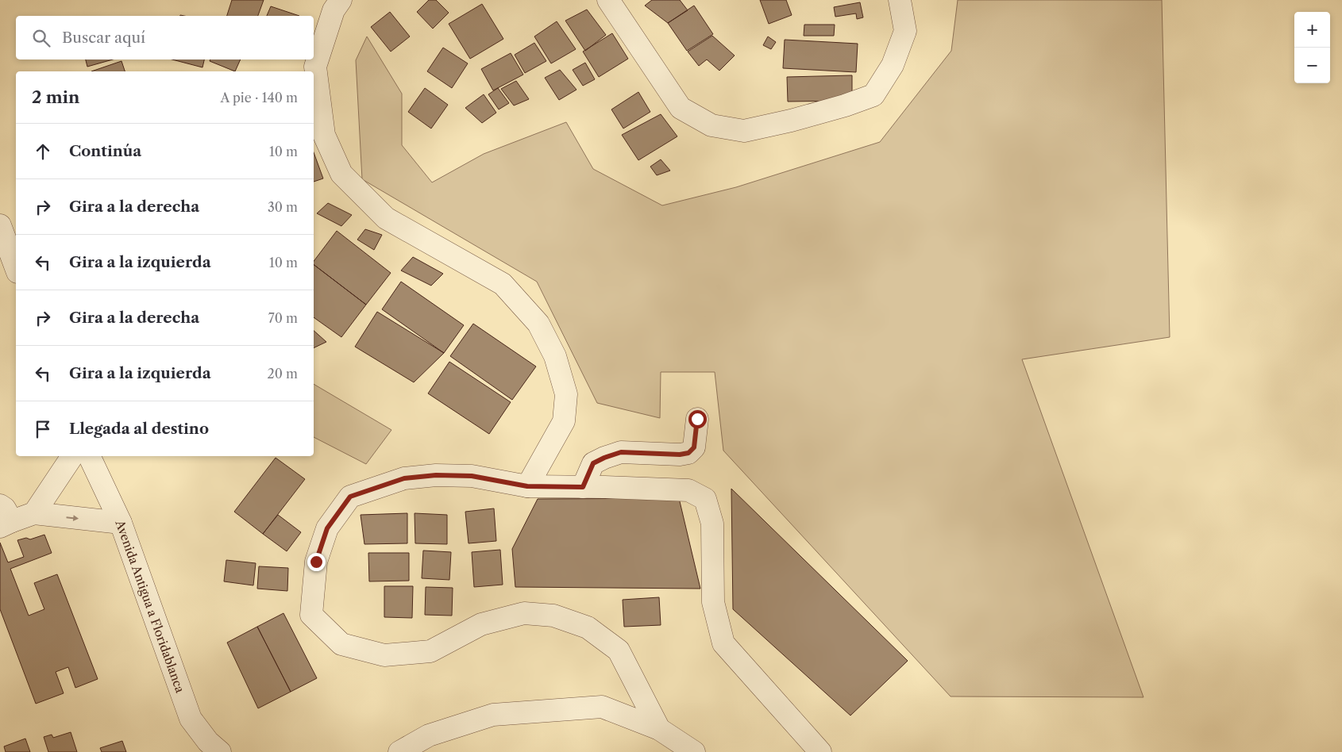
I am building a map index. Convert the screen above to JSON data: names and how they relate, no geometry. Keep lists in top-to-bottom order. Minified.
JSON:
{"streets":{"street":["Avenida Antigua a Floridablanca"]},"page":{"map_buttons":["+","−"],"search":"Buscar aquí","heading":["2 min","A pie · 140 m"],"list":[["Continúa","10 m"],["Gira a la derecha","30 m"],["Gira a la izquierda","10 m"],["Gira a la derecha","70 m"],["Gira a la izquierda","20 m"],"Llegada al destino"]}}
